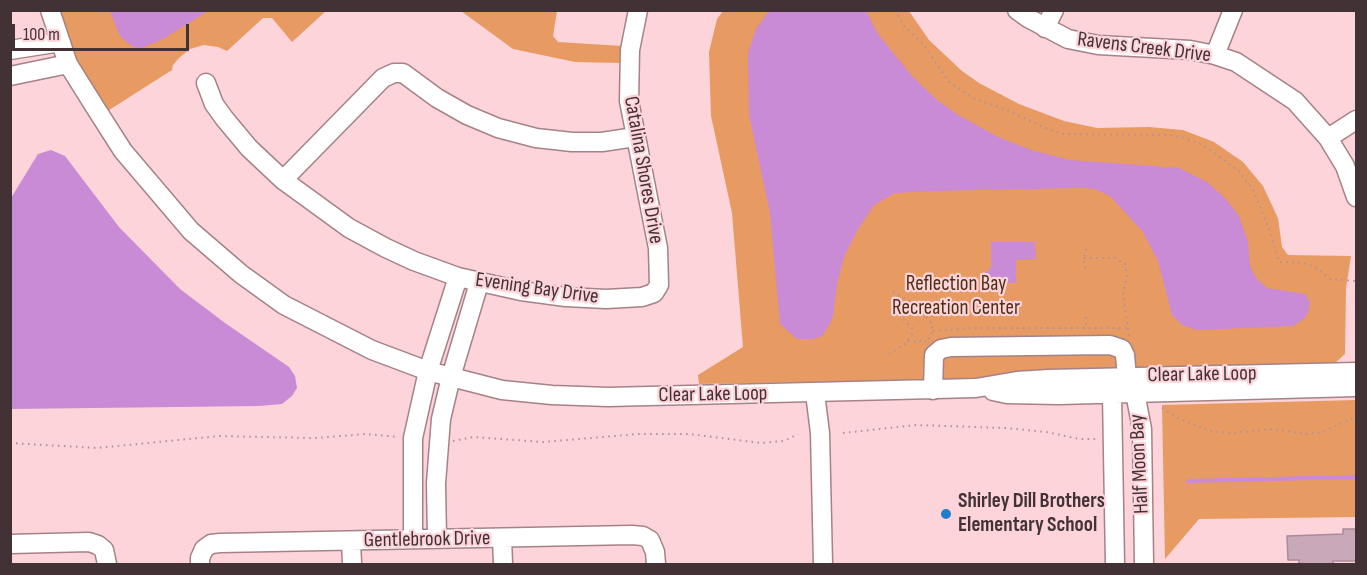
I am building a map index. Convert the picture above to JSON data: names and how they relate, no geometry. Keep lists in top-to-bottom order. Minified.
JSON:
{"streets":{"street":["Ravens Creek Drive","Catalina Shores Drive","Evening Bay Drive","Clear Lake Loop","Half Moon Bay","Gentlebrook Drive"]},"crossings":[["Catalina Shores Drive","Evening Bay Drive"],["Clear Lake Loop","Half Moon Bay"]],"parks":["Reflection Bay Recreation Center"],"places":["Shirley Dill Brothers Elementary School"],"scale_bar":"100 m"}
